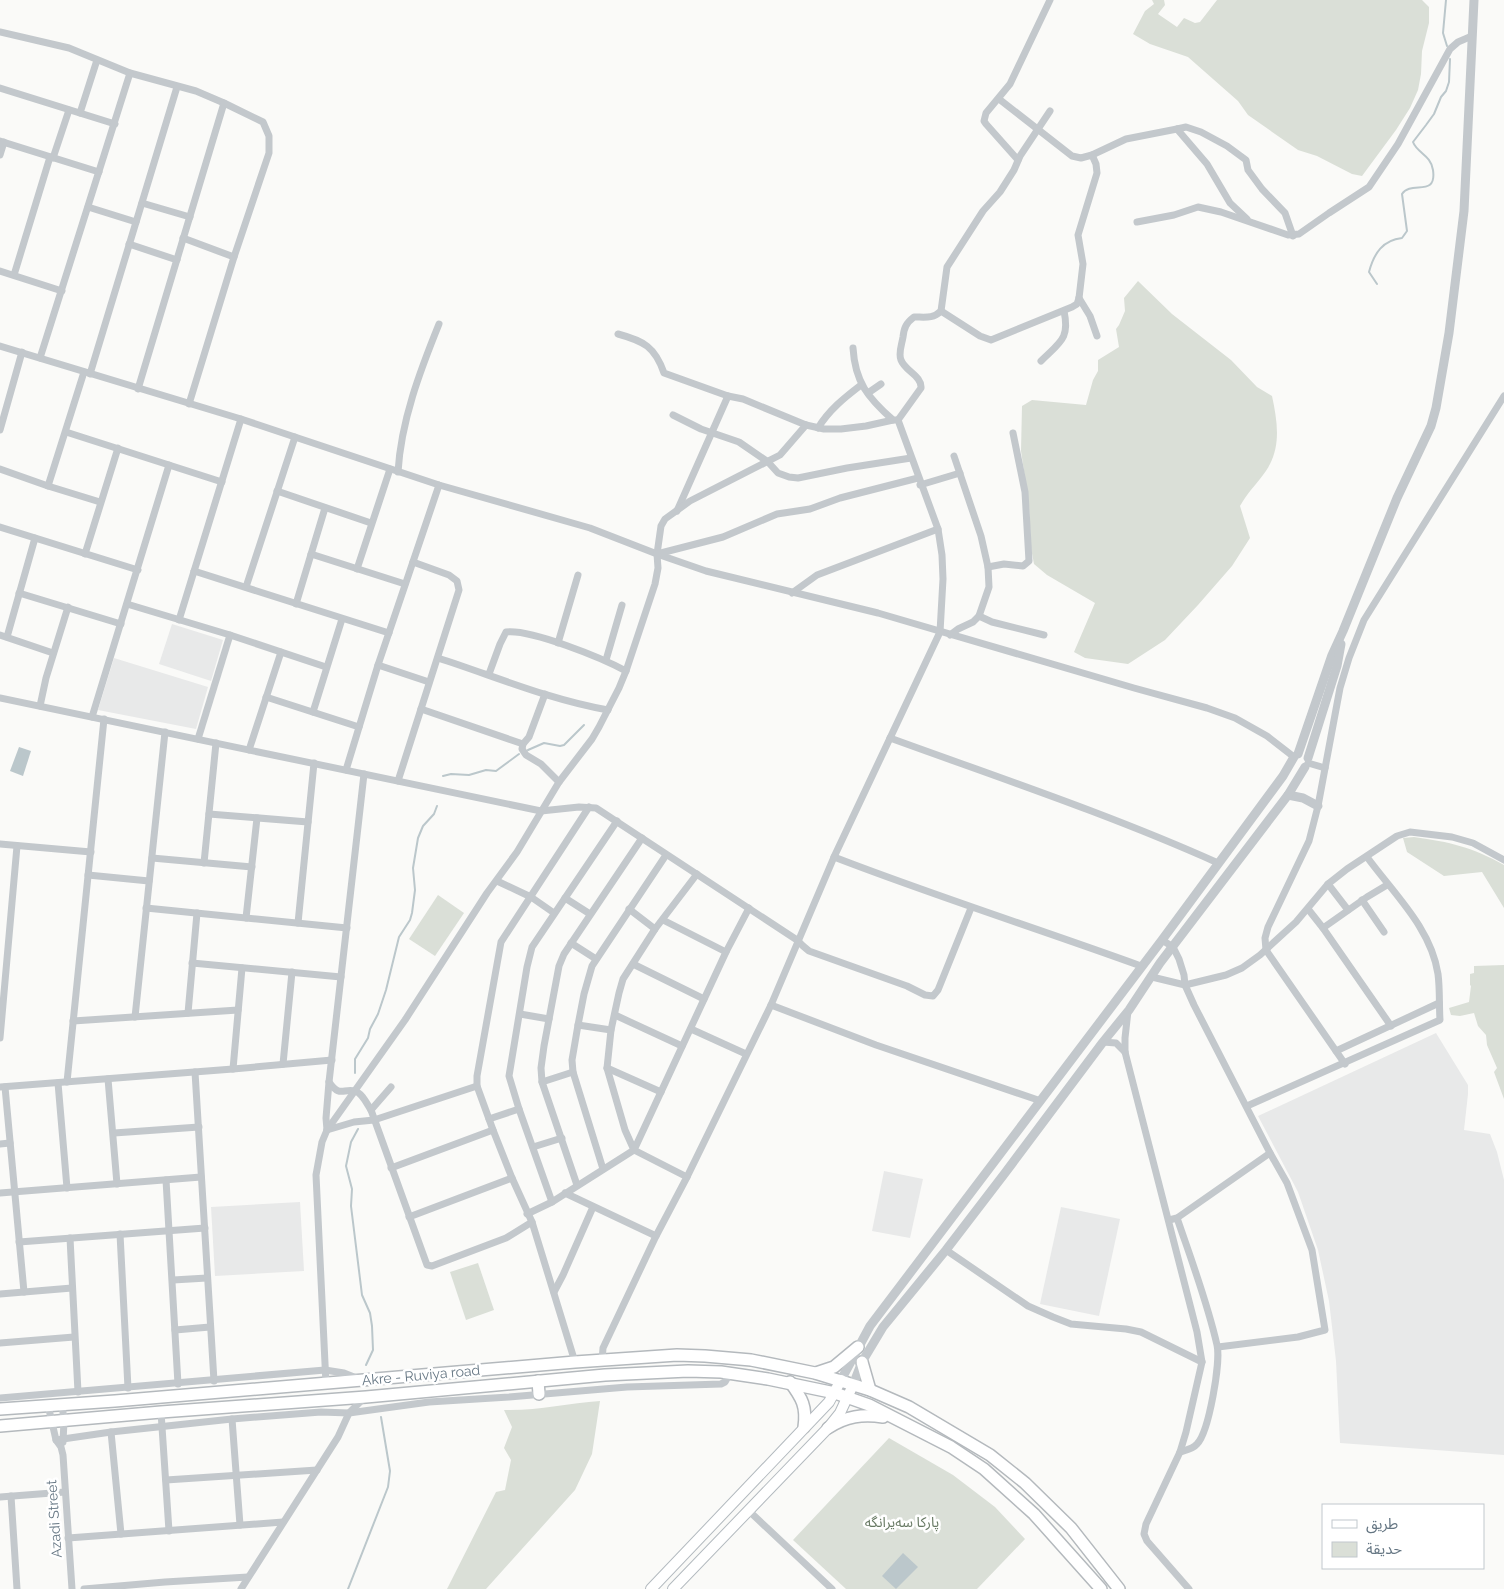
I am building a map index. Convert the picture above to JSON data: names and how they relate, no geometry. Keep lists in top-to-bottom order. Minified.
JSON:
{"streets":{"highway":["Akre - Ruviya road"],"street":["Azadi Street"]},"crossings":[["Akre - Ruviya road","Azadi Street"]],"parks":["پارکا سەیرانگه"],"legend":["طريق","حديقة"]}
